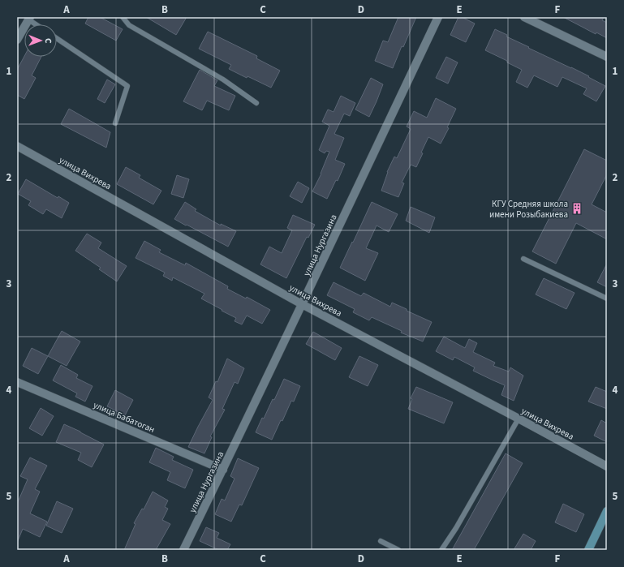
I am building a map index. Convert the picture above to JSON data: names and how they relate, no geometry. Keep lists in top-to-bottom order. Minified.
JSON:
{"streets":{"street":["улица Вихрева","улица Нургазина","улица Бабатоган"]},"crossings":[["улица Вихрева","улица Нургазина"],["улица Нургазина","улица Бабатоган"]],"places":{"building":["КГУ Средняя школа имени Розыбакиева"]},"north":"right","grid":{"columns":["A","B","C","D","E","F"],"rows":["1","2","3","4","5"]}}
